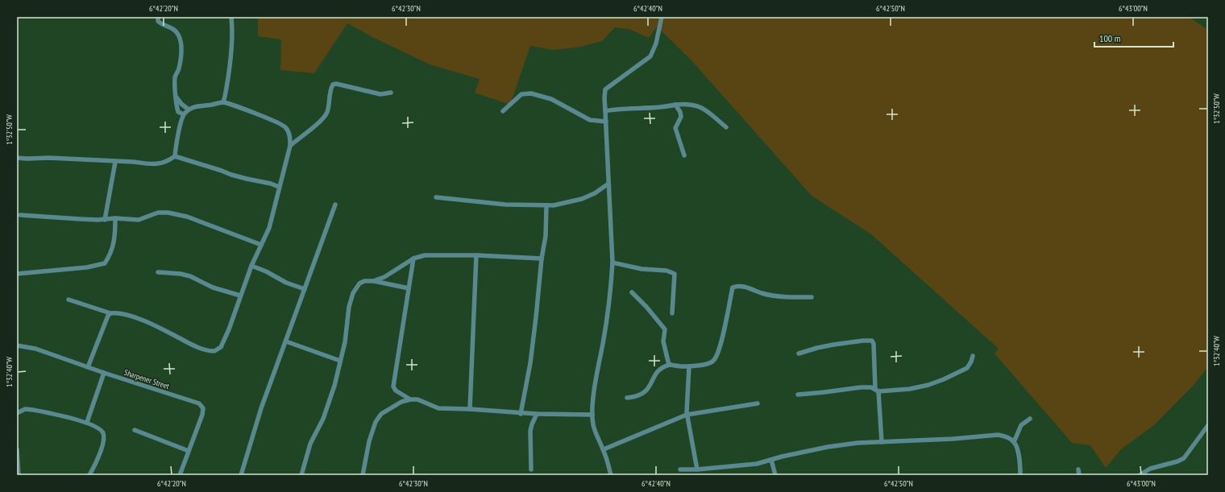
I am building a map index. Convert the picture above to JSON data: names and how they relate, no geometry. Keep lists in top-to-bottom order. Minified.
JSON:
{"streets":{"street":["Sharpener Street"]},"scale_bar":"100 m","coordinates":["6°42'20\"N","6°42'30\"N","6°42'40\"N","6°42'50\"N","6°43'00\"N","1°32'50\"W","1°32'40\"W"]}
